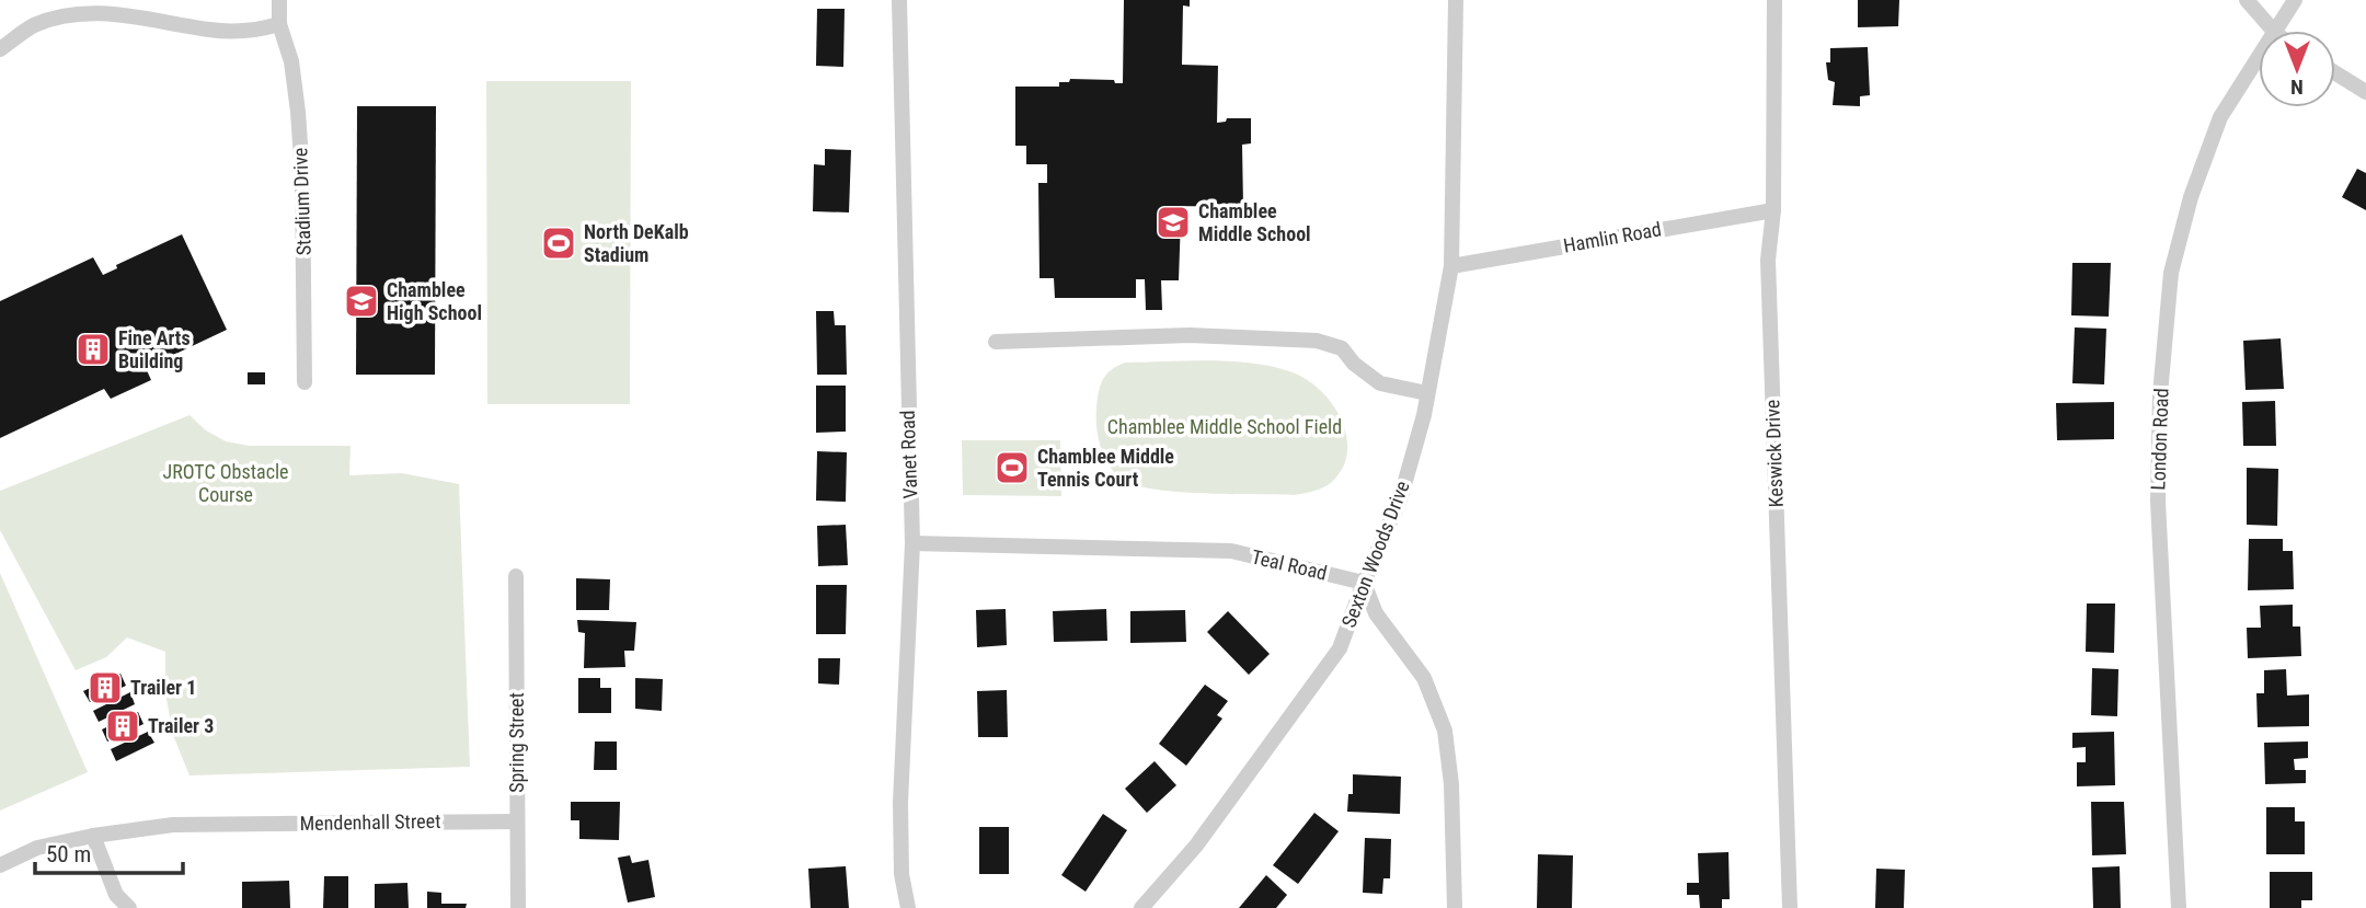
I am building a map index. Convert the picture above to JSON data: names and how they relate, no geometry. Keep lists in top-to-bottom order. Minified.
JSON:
{"streets":{"street":["Stadium Drive","Hamlin Road","London Road","Keswick Drive","Vanet Road","Sexton Woods Drive","Teal Road","Spring Street","Mendenhall Street"]},"crossings":[["Hamlin Road","Keswick Drive"],["Hamlin Road","Sexton Woods Drive"],["Vanet Road","Teal Road"],["Sexton Woods Drive","Teal Road"],["Spring Street","Mendenhall Street"]],"parks":["Chamblee Middle School Field","JROTC Obstacle Course"],"places":{"school or university":["Chamblee Middle School","Chamblee High School"],"sports":["North DeKalb Stadium","Chamblee Middle Tennis Court"],"building":["Fine Arts Building","Trailer 1","Trailer 3"]},"scale_bar":"50 m","north":"bottom"}
